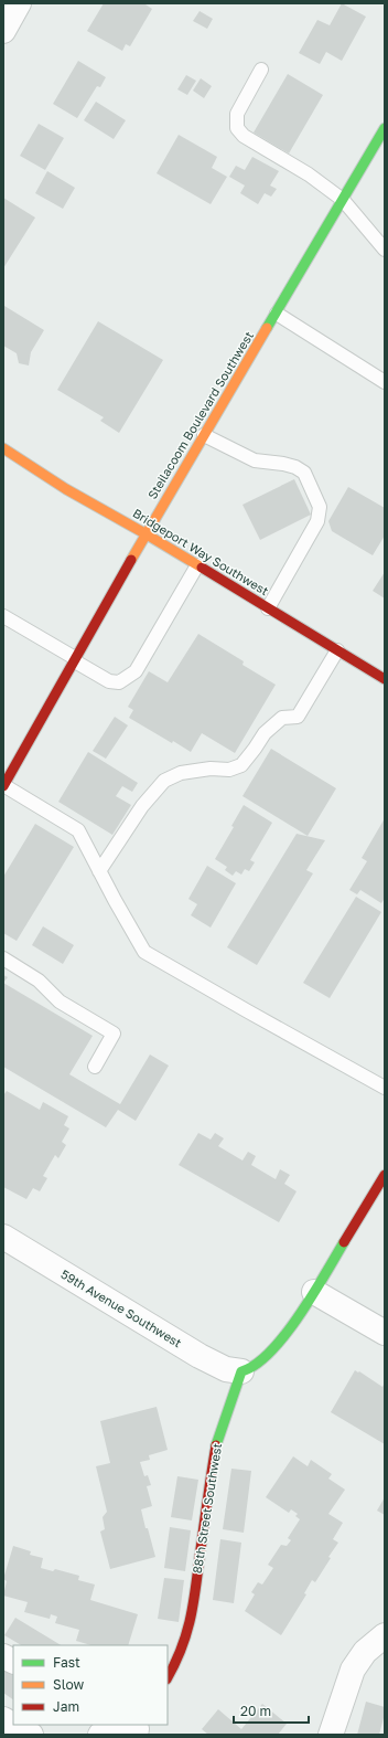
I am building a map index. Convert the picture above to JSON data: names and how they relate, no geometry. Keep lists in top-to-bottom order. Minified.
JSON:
{"streets":{"main road":["Steilacoom Boulevard Southwest","Bridgeport Way Southwest","88th Street Southwest"],"street":["59th Avenue Southwest"]},"crossings":[["Steilacoom Boulevard Southwest","Bridgeport Way Southwest"],["59th Avenue Southwest","88th Street Southwest"]],"legend":["Fast","Slow","Jam"],"scale_bar":"20 m"}
